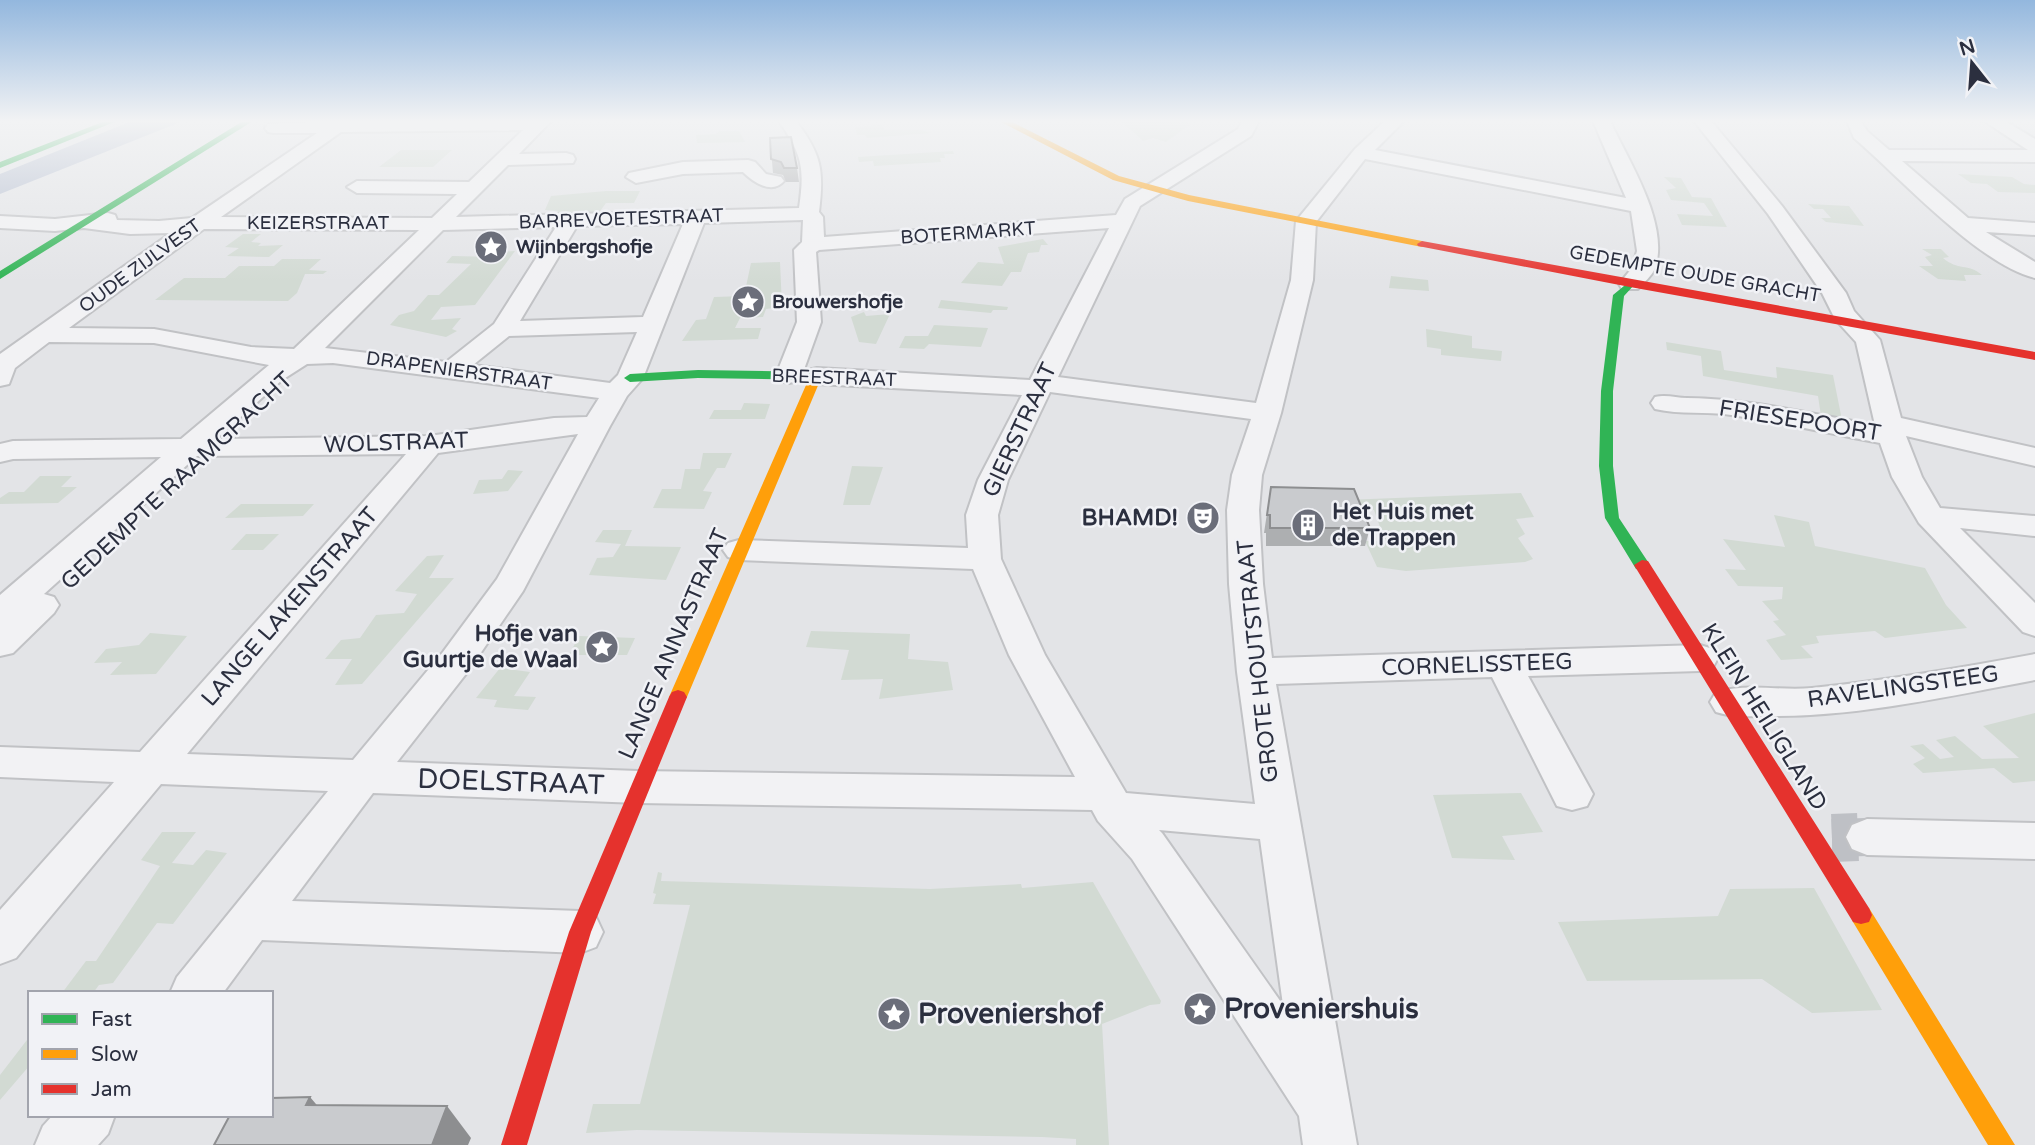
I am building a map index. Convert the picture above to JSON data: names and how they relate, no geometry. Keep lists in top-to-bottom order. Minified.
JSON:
{"streets":{"street":["BARREVOETESTRAAT","KEIZERSTRAAT","BOTERMARKT","OUDE ZIJLVEST","GEDEMPTE OUDE GRACHT","DRAPENIERSTRAAT","BREESTRAAT","FRIESEPOORT","GIERSTRAAT","WOLSTRAAT","GEDEMPTE RAAMGRACHT","LANGE LAKENSTRAAT","LANGE ANNASTRAAT","GROTE HOUTSTRAAT","CORNELISSTEEG","RAVELINGSTEEG","KLEIN HEILIGLAND","DOELSTRAAT"]},"crossings":[["BARREVOETESTRAAT","KEIZERSTRAAT"],["BARREVOETESTRAAT","BOTERMARKT"],["BARREVOETESTRAAT","GEDEMPTE RAAMGRACHT"],["KEIZERSTRAAT","OUDE ZIJLVEST"],["KEIZERSTRAAT","GEDEMPTE RAAMGRACHT"],["BOTERMARKT","GIERSTRAAT"],["OUDE ZIJLVEST","DRAPENIERSTRAAT"],["GEDEMPTE OUDE GRACHT","GIERSTRAAT"],["GEDEMPTE OUDE GRACHT","GROTE HOUTSTRAAT"],["GEDEMPTE OUDE GRACHT","KLEIN HEILIGLAND"],["DRAPENIERSTRAAT","BREESTRAAT"],["DRAPENIERSTRAAT","GEDEMPTE RAAMGRACHT"],["BREESTRAAT","GIERSTRAAT"],["BREESTRAAT","LANGE ANNASTRAAT"],["BREESTRAAT","GROTE HOUTSTRAAT"],["GIERSTRAAT","GROTE HOUTSTRAAT"],["GIERSTRAAT","DOELSTRAAT"],["WOLSTRAAT","GEDEMPTE RAAMGRACHT"],["WOLSTRAAT","LANGE LAKENSTRAAT"],["LANGE LAKENSTRAAT","DOELSTRAAT"],["LANGE ANNASTRAAT","DOELSTRAAT"],["GROTE HOUTSTRAAT","CORNELISSTEEG"],["GROTE HOUTSTRAAT","DOELSTRAAT"],["CORNELISSTEEG","KLEIN HEILIGLAND"],["RAVELINGSTEEG","KLEIN HEILIGLAND"]],"places":{"place":["Wijnbergshofje","Brouwershofje","Hofje van Guurtje de Waal","Proveniershuis","Proveniershof"],"theatre":["BHAMD!"],"building":["Het Huis met de Trappen"]},"legend":["Fast","Slow","Jam"],"north":"top"}
